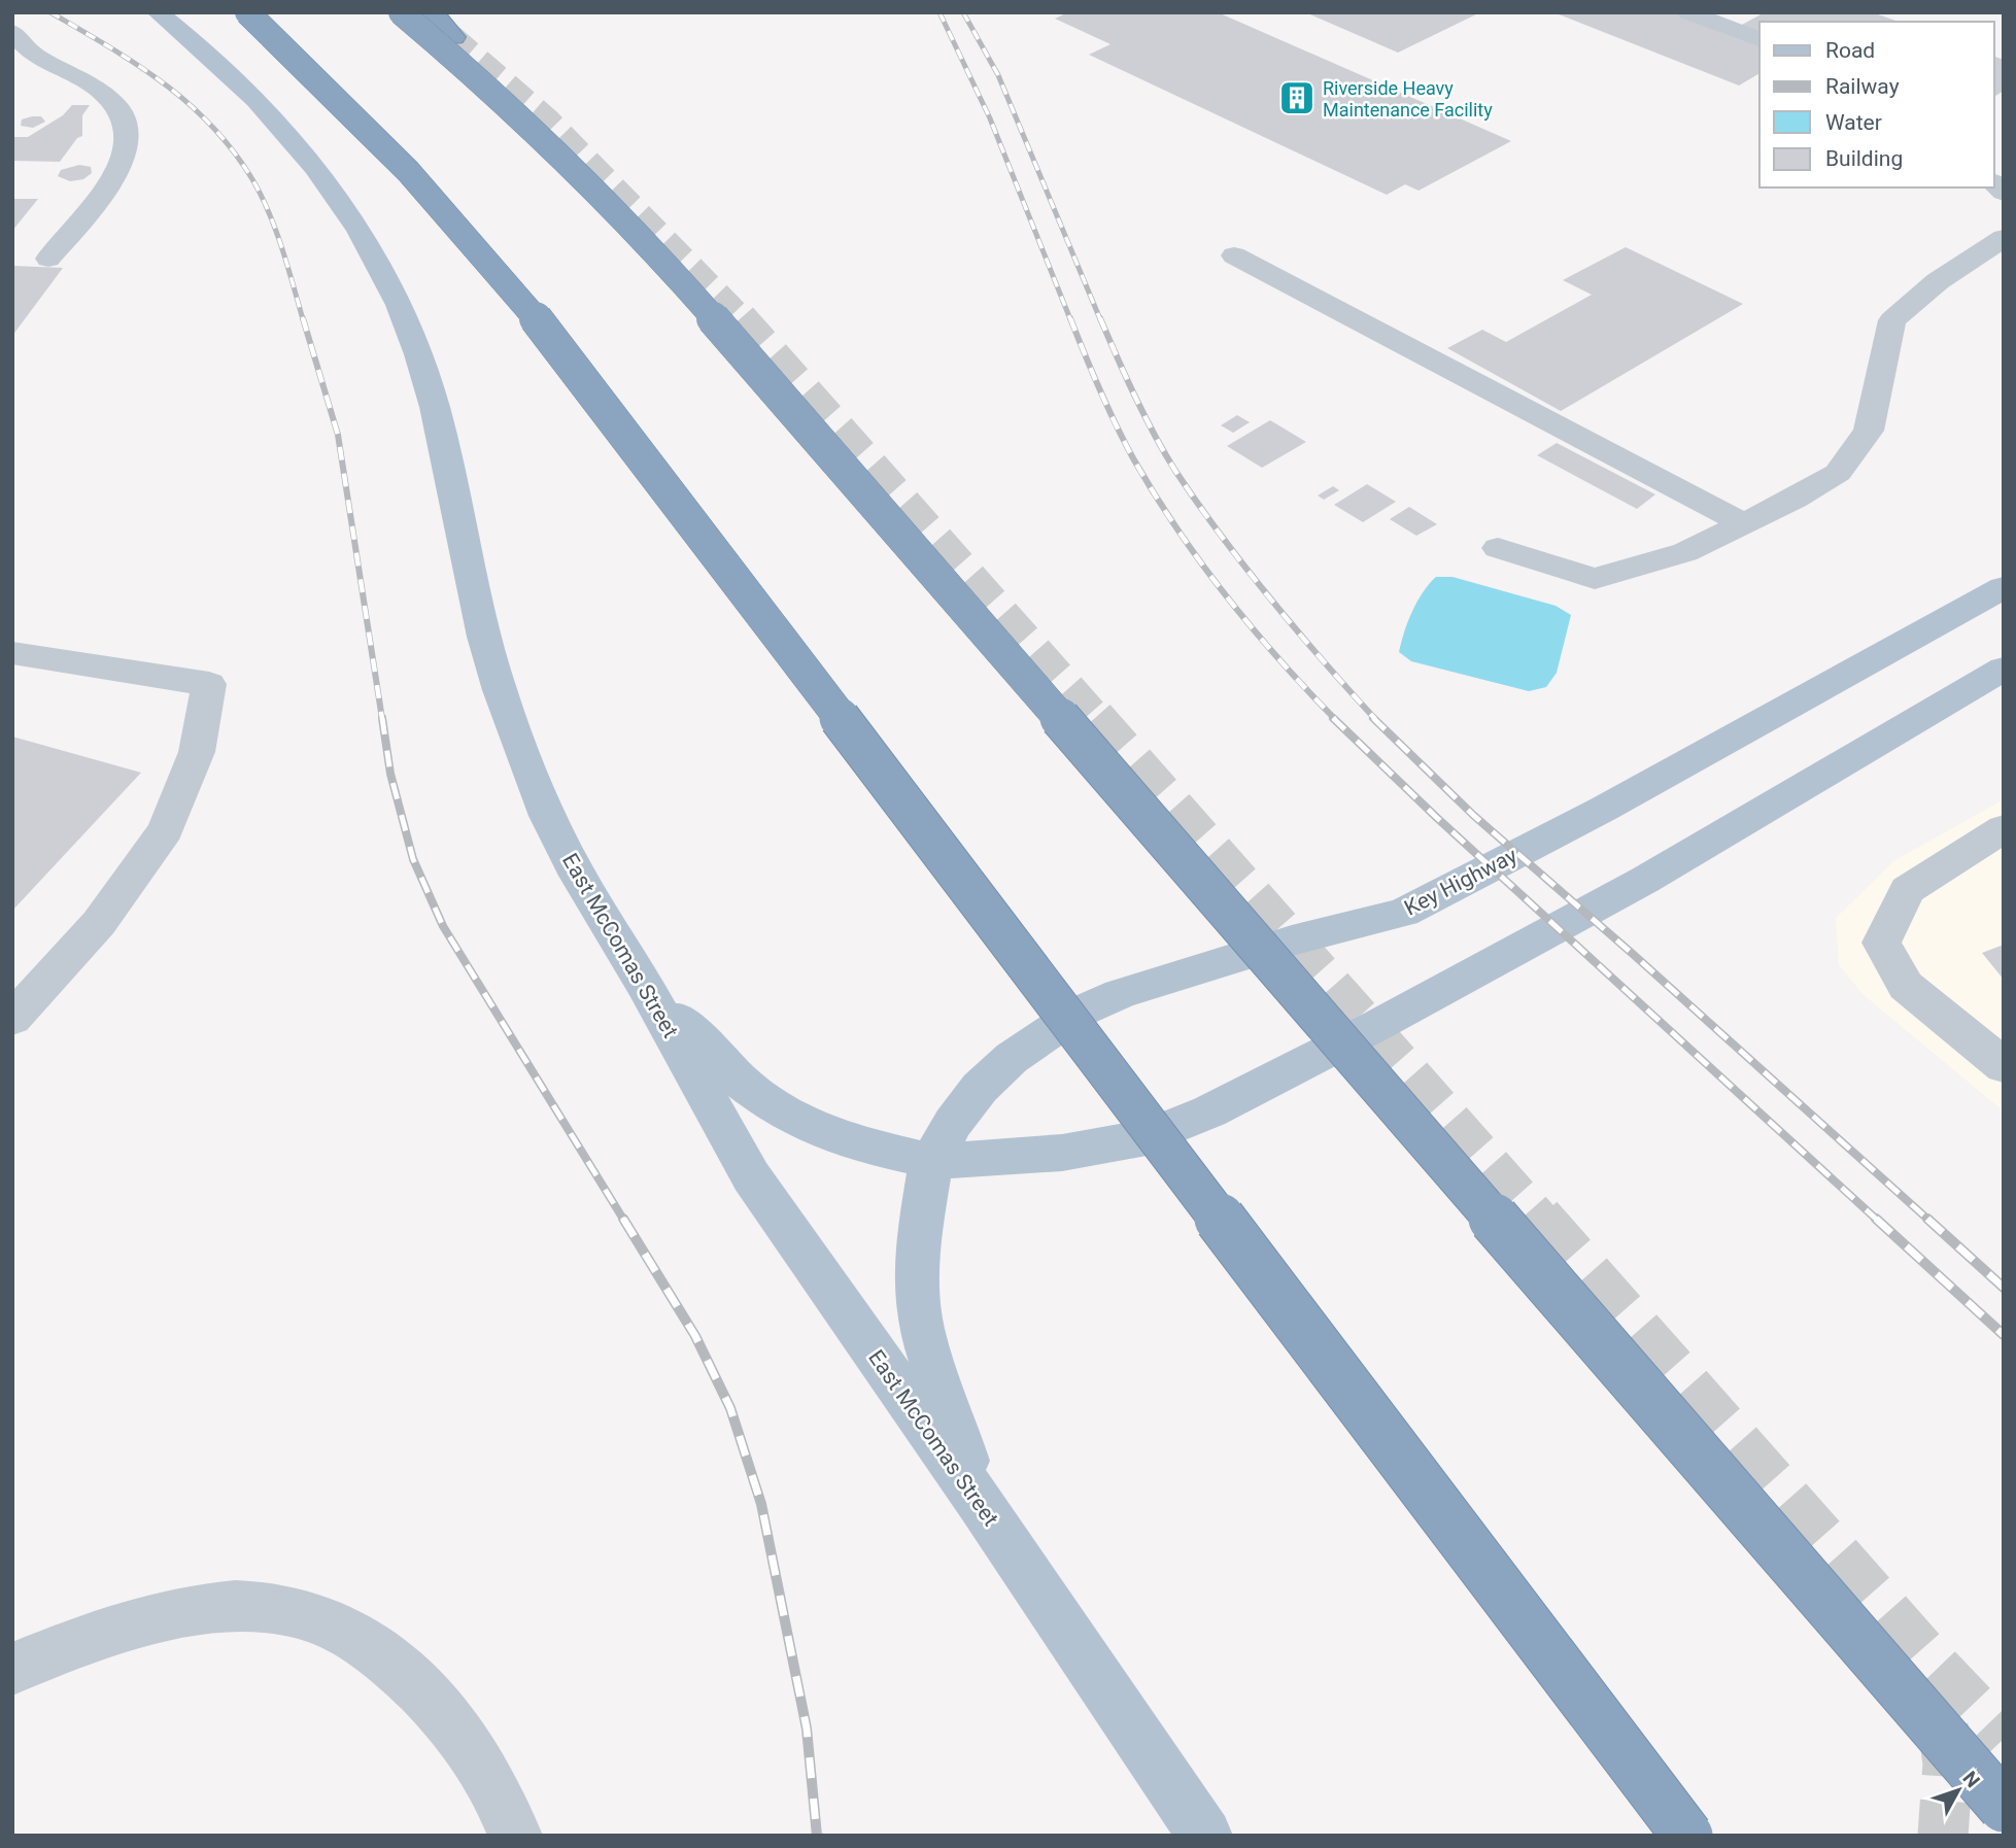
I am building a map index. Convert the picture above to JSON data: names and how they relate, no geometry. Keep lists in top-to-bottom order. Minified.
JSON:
{"streets":{"main road":["Key Highway","East McComas Street"]},"crossings":[["Key Highway","East McComas Street"]],"places":{"building":["Riverside Heavy Maintenance Facility"]},"legend":["Road","Railway","Water","Building"],"north":"top right"}
